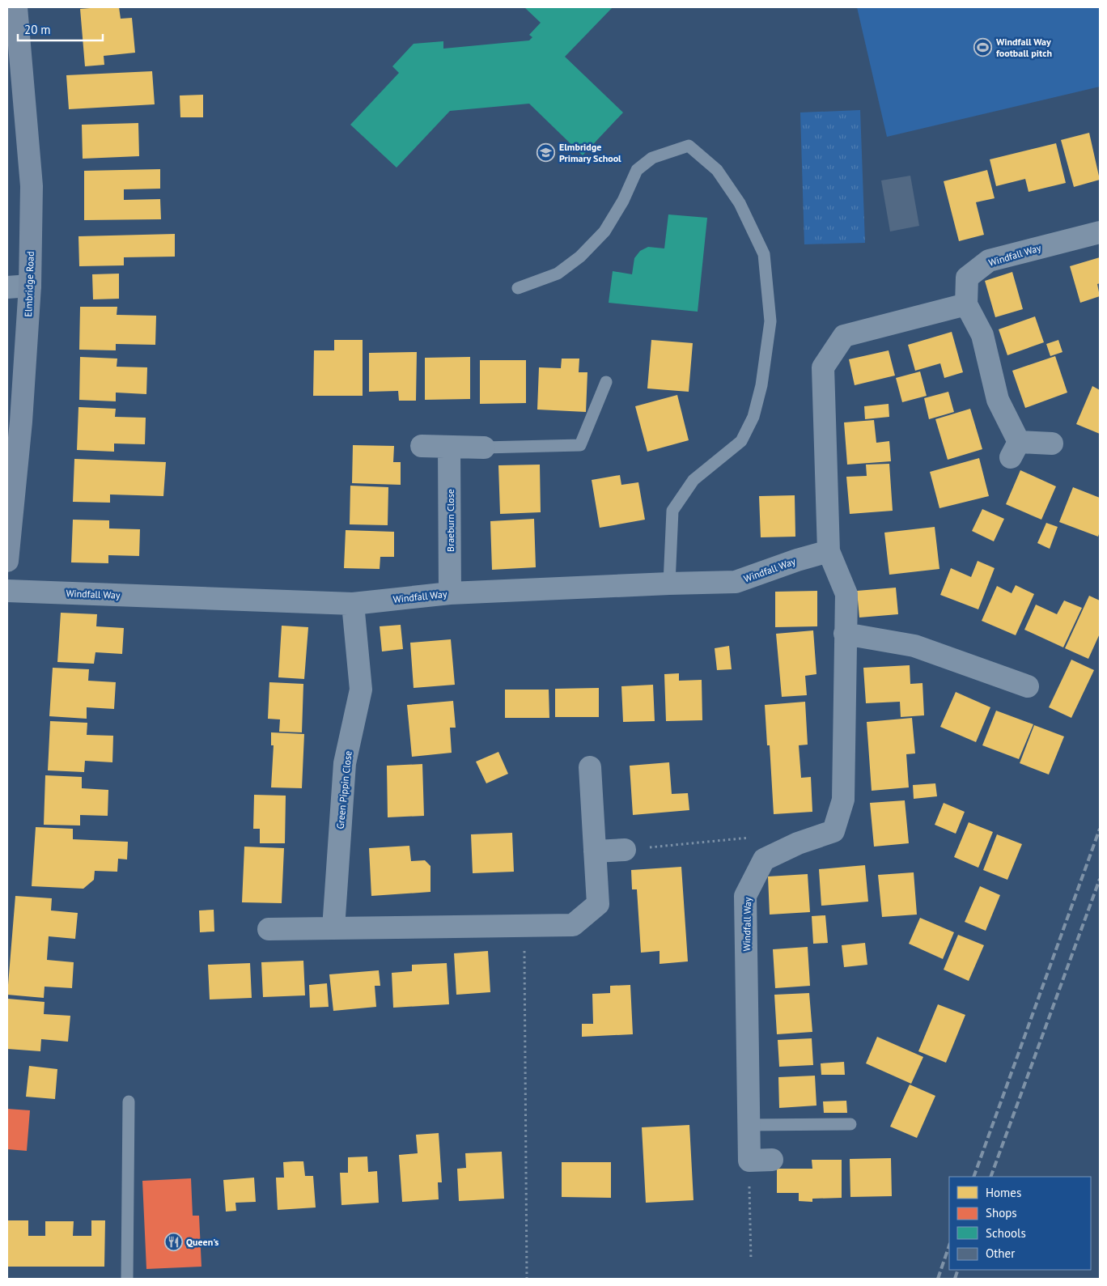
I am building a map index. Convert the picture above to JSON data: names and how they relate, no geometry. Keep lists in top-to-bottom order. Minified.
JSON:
{"streets":{"street":["Windfall Way","Elmbridge Road","Braeburn Close","Green Pippin Close"]},"crossings":[["Windfall Way","Braeburn Close"],["Windfall Way","Green Pippin Close"]],"places":{"sports":["Windfall Way football pitch"],"school or university":["Elmbridge Primary School"],"restaurant":["Queen's"]},"legend":["Homes","Shops","Schools","Other"],"scale_bar":"20 m"}
